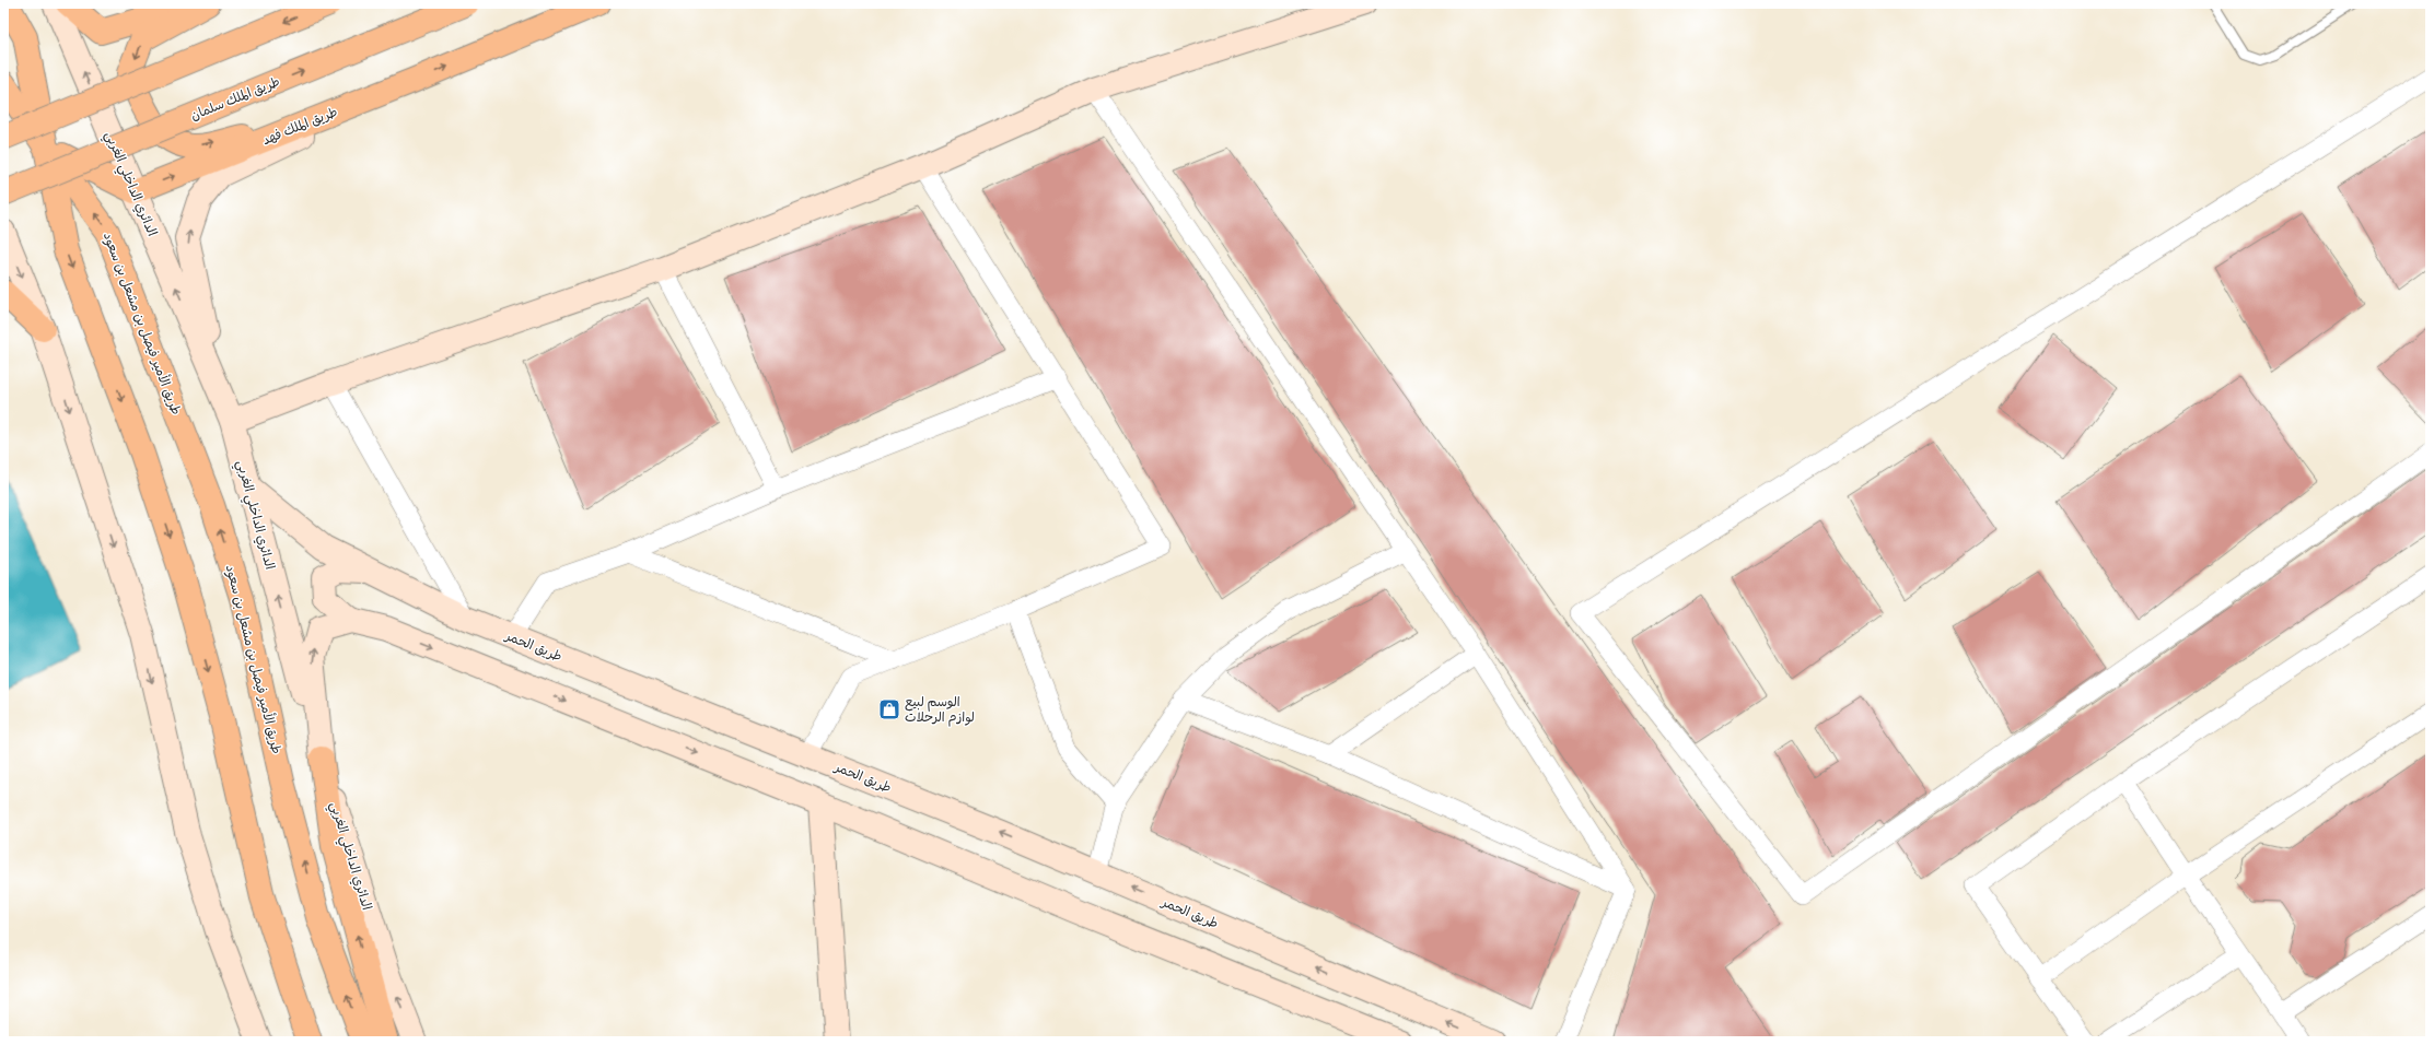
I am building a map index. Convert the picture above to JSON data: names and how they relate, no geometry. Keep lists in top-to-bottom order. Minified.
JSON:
{"streets":{"main road":["طريق الملك سلمان","طريق الملك فهد","طريق الأمير فيصل بن مشعل بن سعود"],"street":["الدائري الداخلي الغربي","طريق الحمر"]},"crossings":[["طريق الملك فهد","الدائري الداخلي الغربي"],["الدائري الداخلي الغربي","طريق الحمر"]],"places":{"shop":["الوسم لبيع لوازم الرحلات"]}}
